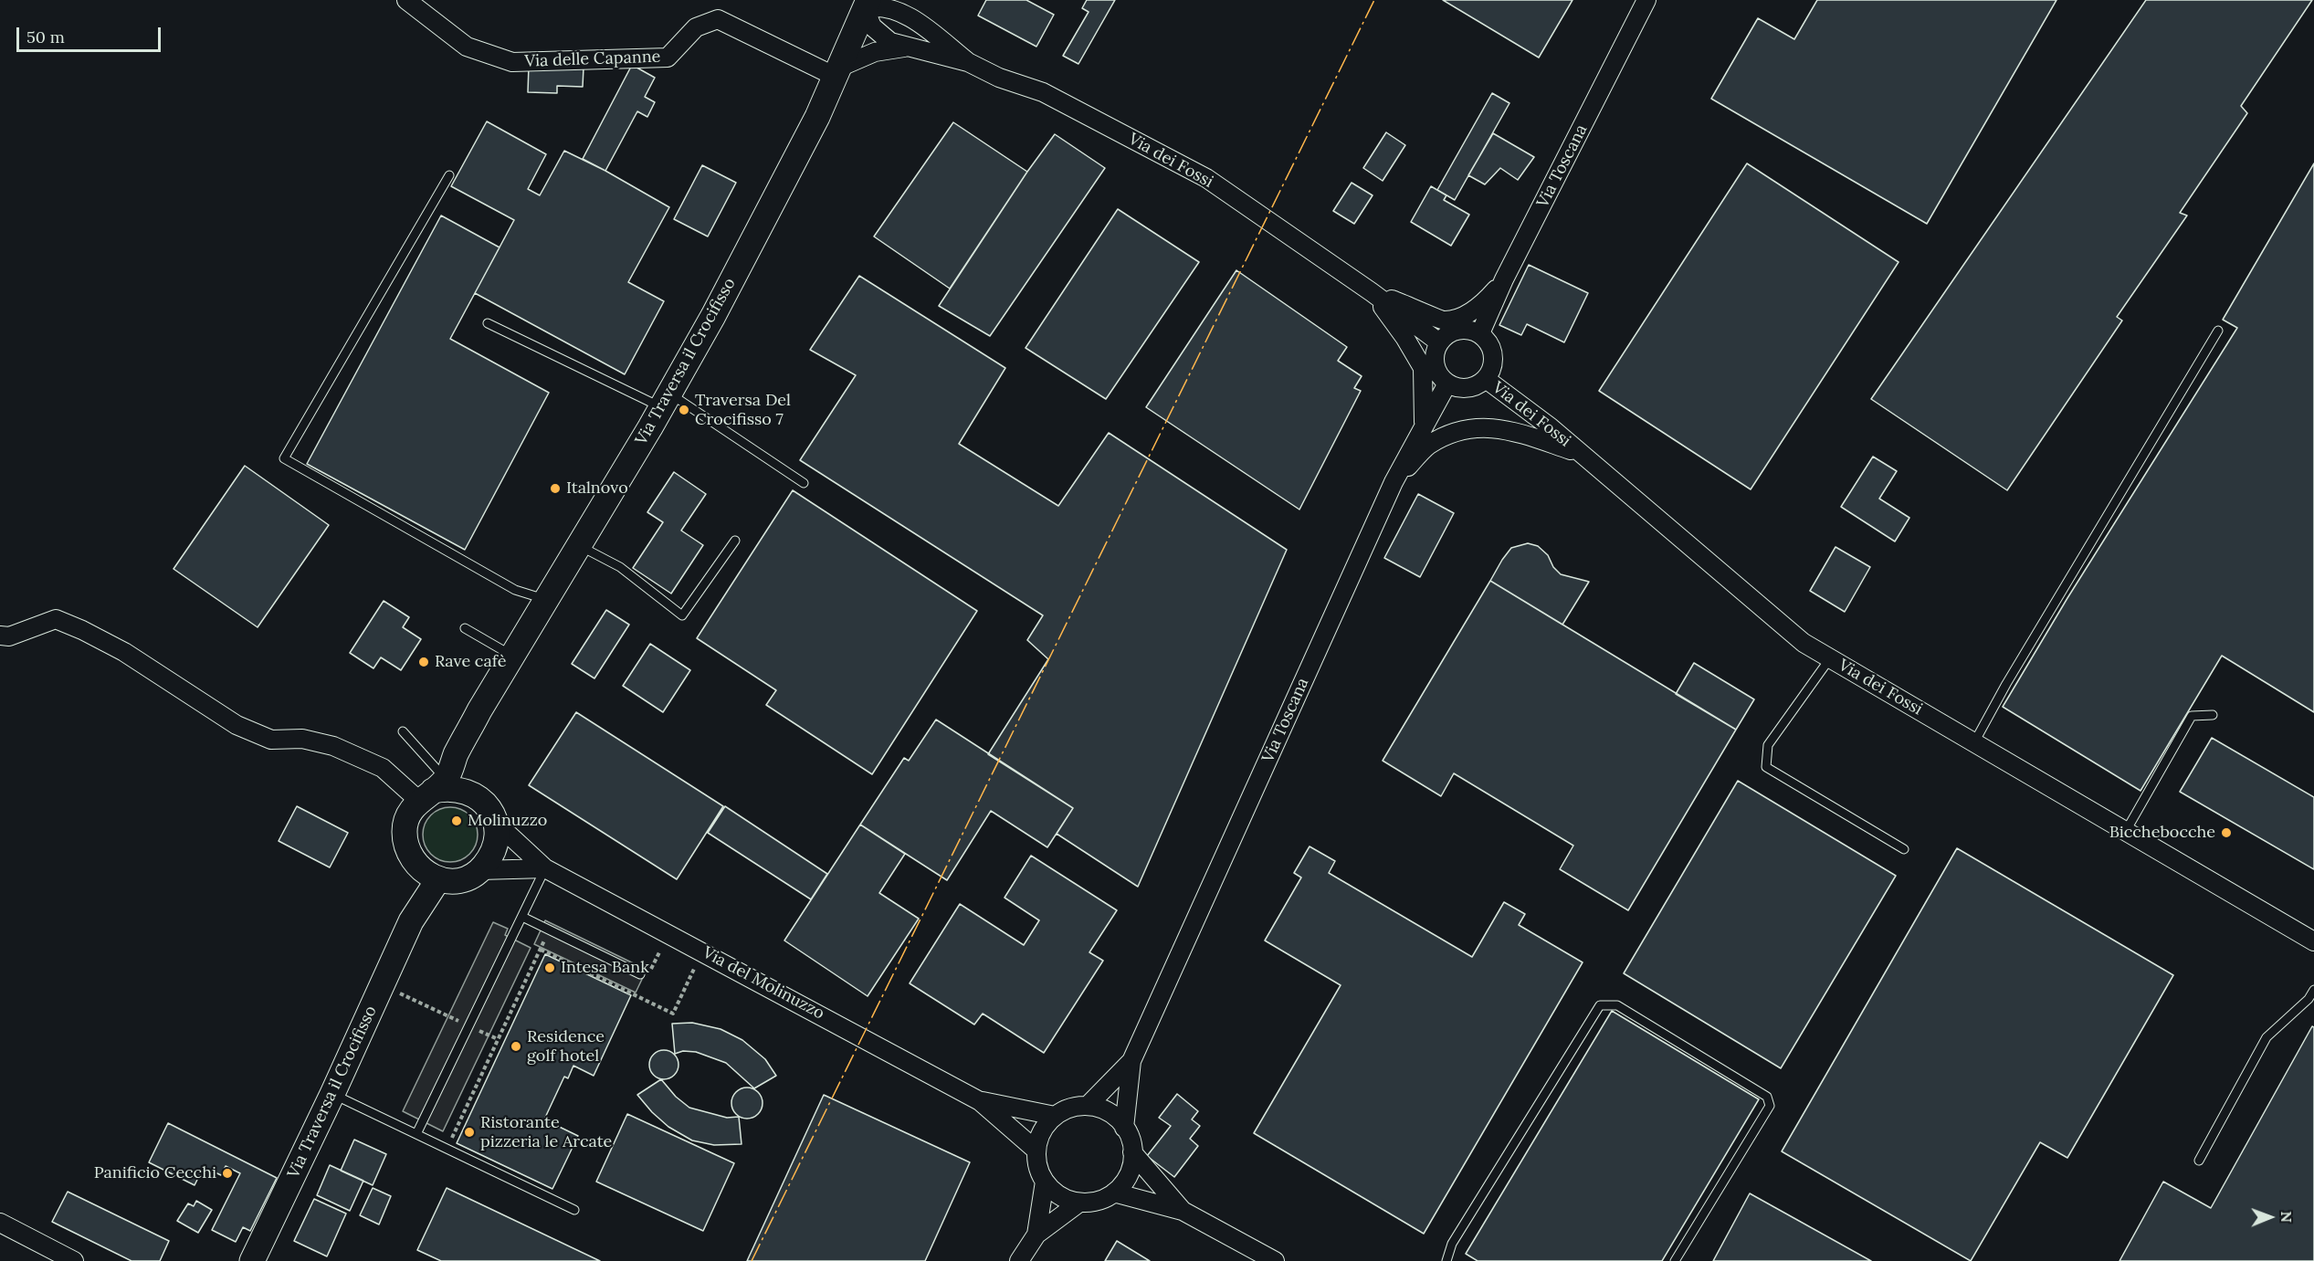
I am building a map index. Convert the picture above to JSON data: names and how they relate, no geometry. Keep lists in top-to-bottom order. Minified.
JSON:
{"streets":{"street":["Via delle Capanne","Via dei Fossi","Via Toscana","Via Traversa il Crocifisso","Via del Molinuzzo"]},"crossings":[["Via delle Capanne","Via dei Fossi"],["Via delle Capanne","Via Traversa il Crocifisso"],["Via dei Fossi","Via Toscana"],["Via dei Fossi","Via Traversa il Crocifisso"],["Via Toscana","Via del Molinuzzo"],["Via Traversa il Crocifisso","Via del Molinuzzo"]],"places":["Traversa Del Crocifisso 7","Italnovo","Rave cafè","Molinuzzo","Bicchebocche","Intesa Bank","Residence golf hotel","Ristorante pizzeria le Arcate","Panificio Cecchi"],"scale_bar":"50 m","north":"right"}
